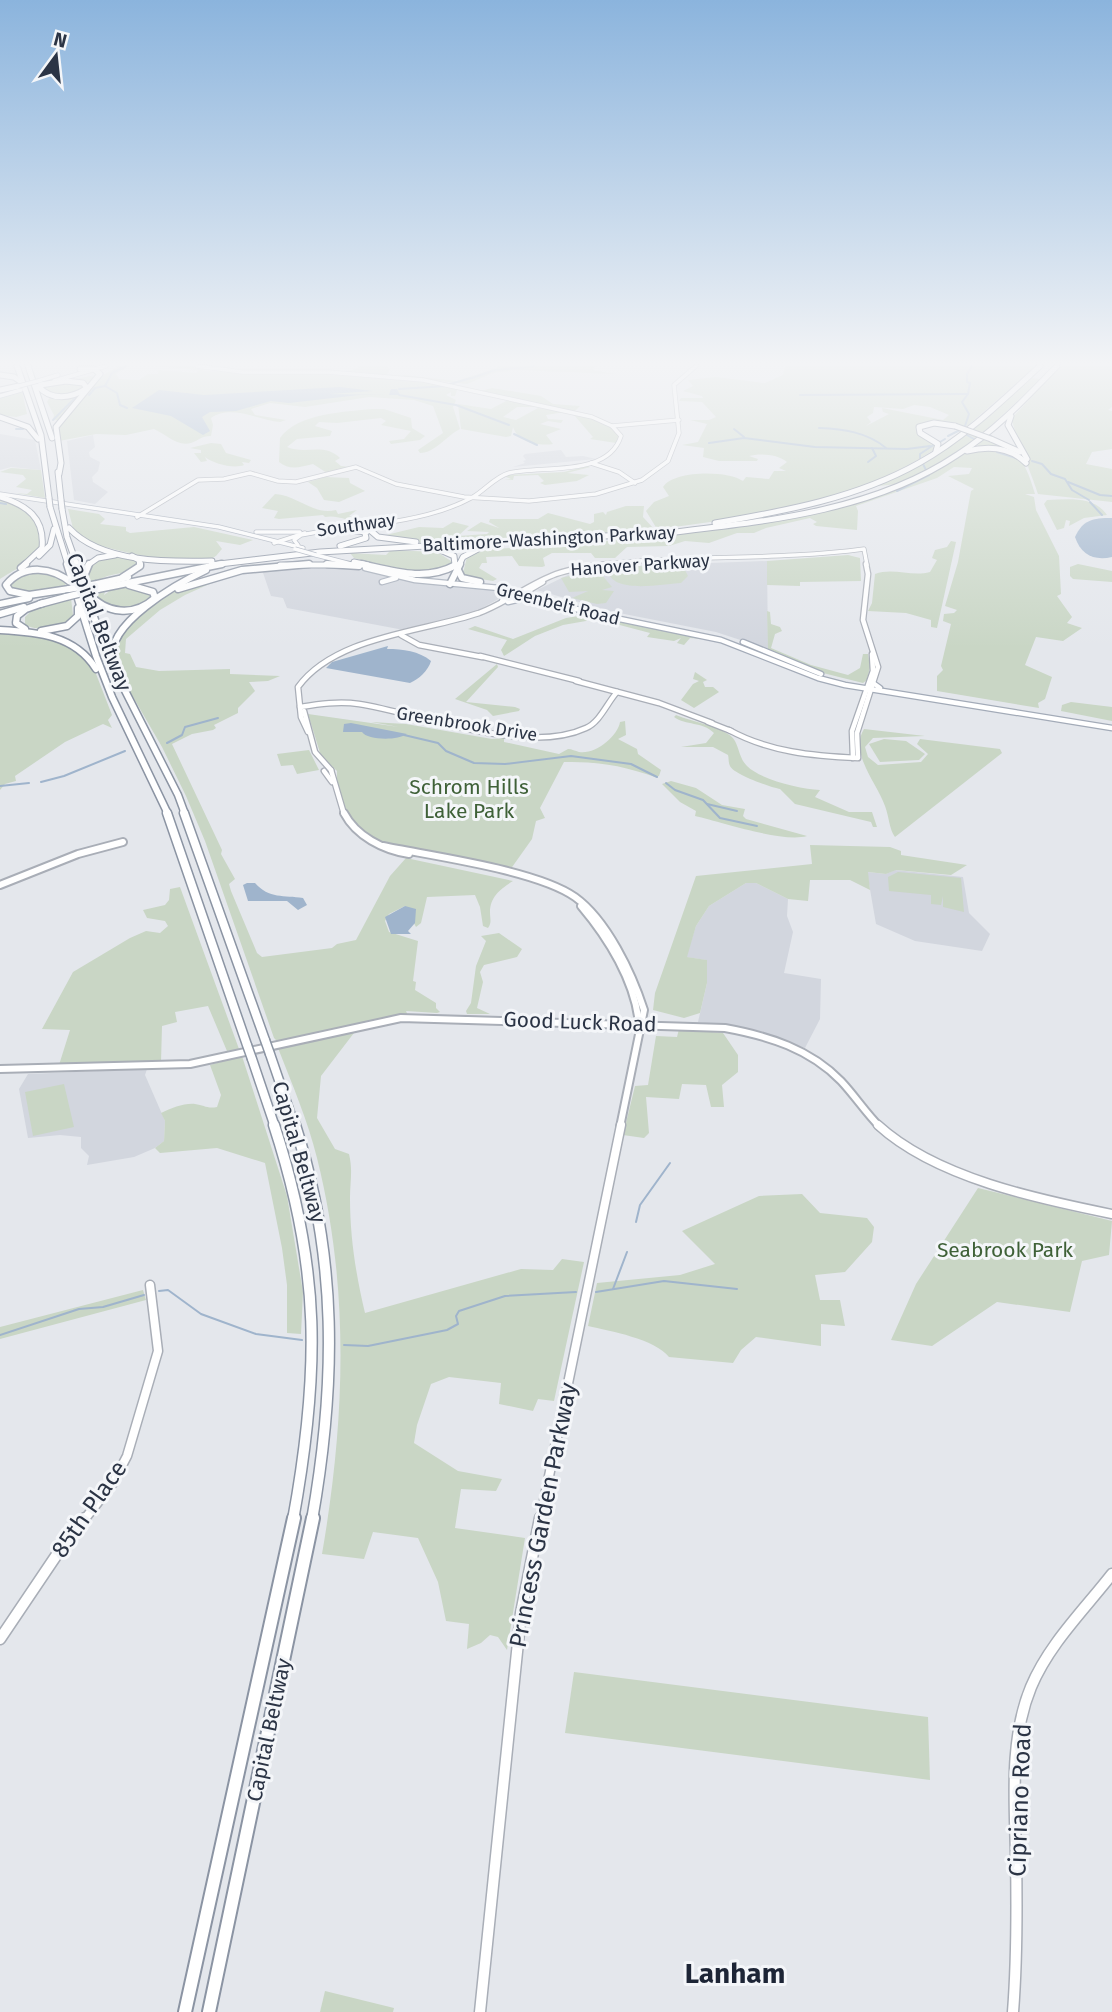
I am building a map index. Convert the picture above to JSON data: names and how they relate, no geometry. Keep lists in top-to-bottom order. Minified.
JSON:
{"streets":{"highway":["Baltimore-Washington Parkway","Capital Beltway"],"street":["Southway","Hanover Parkway","Greenbelt Road","Greenbrook Drive","Good Luck Road","85th Place","Princess Garden Parkway","Cipriano Road"]},"crossings":[["Southway","Greenbelt Road"],["Baltimore-Washington Parkway","Greenbelt Road"],["Baltimore-Washington Parkway","Capital Beltway"],["Hanover Parkway","Greenbelt Road"],["Hanover Parkway","Greenbrook Drive"],["Hanover Parkway","Good Luck Road"],["Hanover Parkway","Princess Garden Parkway"],["Good Luck Road","Princess Garden Parkway"]],"districts":["Lanham"],"parks":["Schrom Hills Lake Park","Seabrook Park"],"north":"top"}
